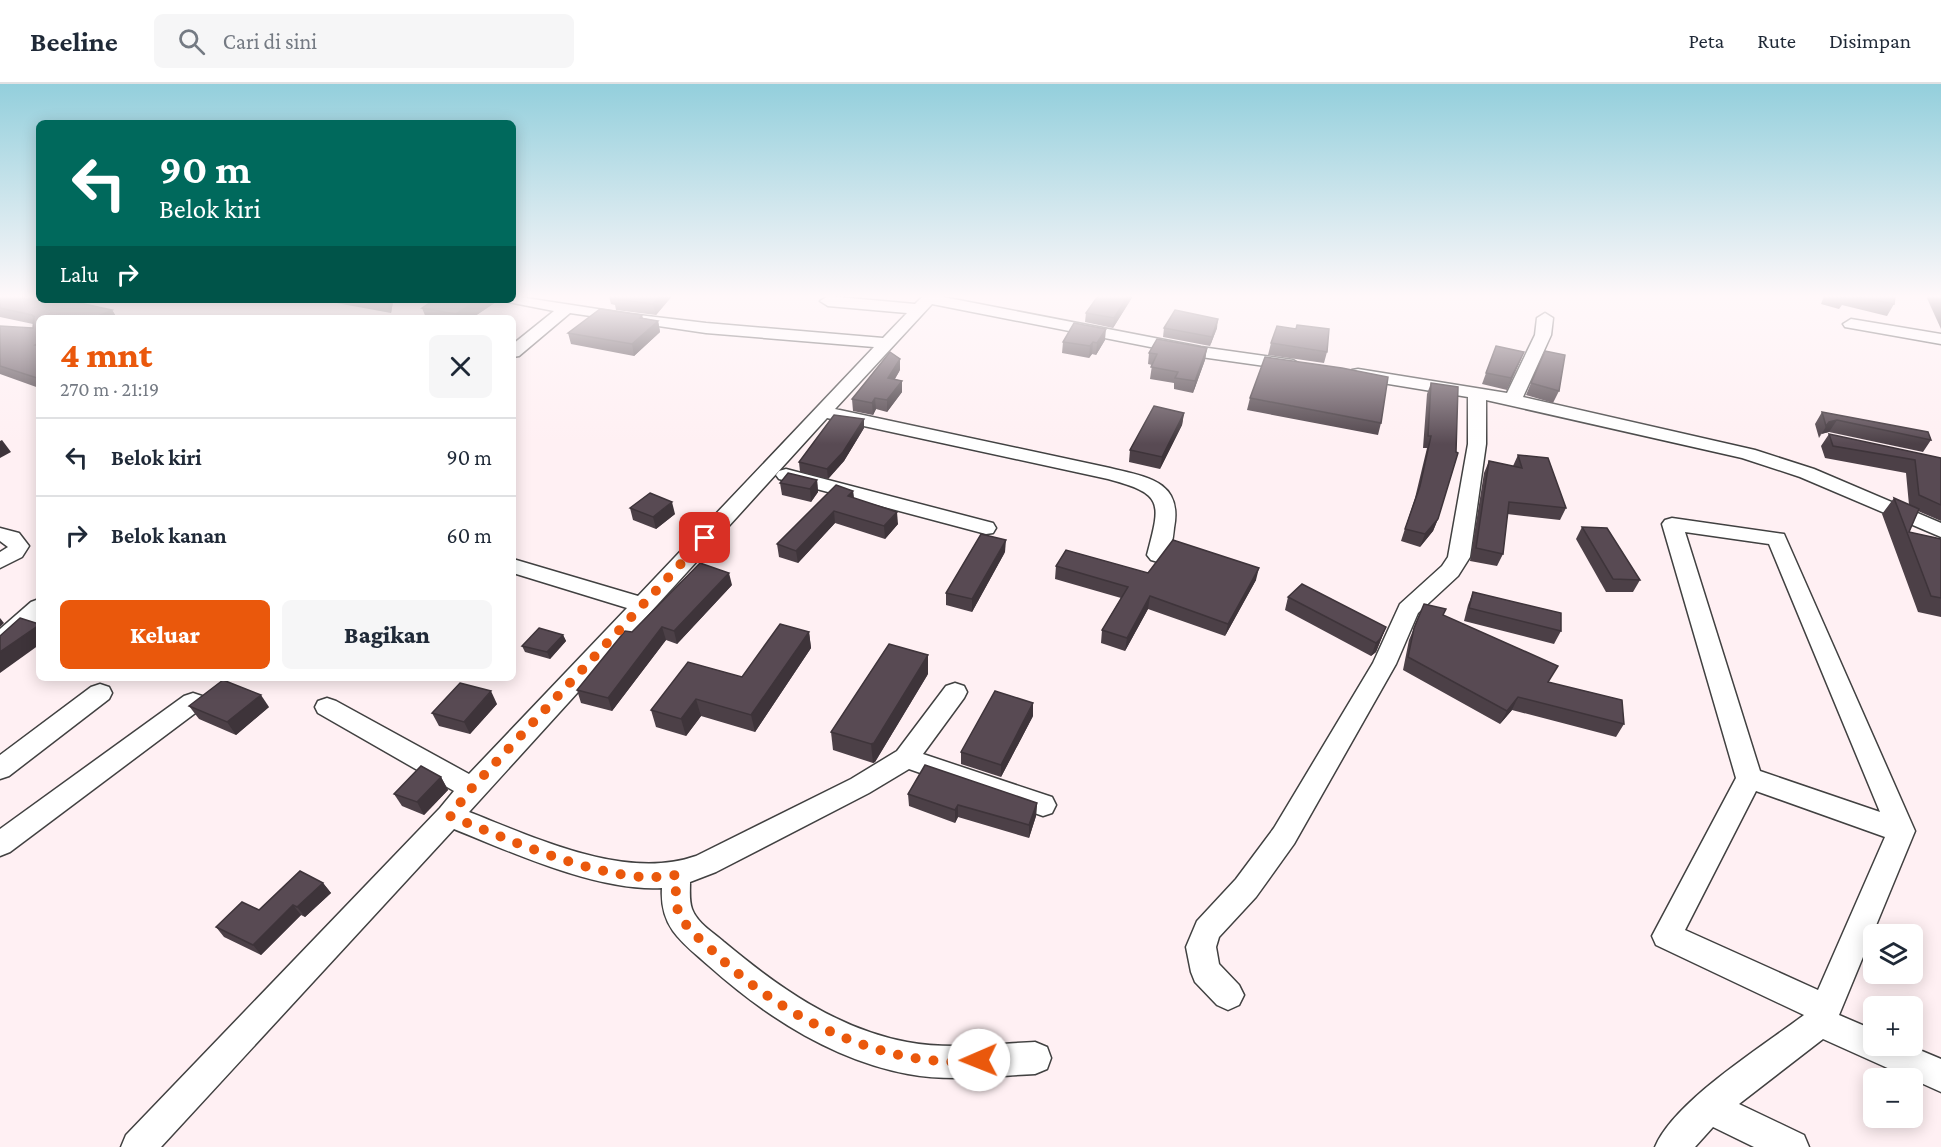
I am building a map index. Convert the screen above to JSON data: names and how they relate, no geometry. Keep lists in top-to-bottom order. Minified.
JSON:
{"page":{"header":"Beeline","search":"Cari di sini","nav":["Peta","Rute","Disimpan"],"turn":["90 m","Belok kiri"],"then":"Lalu","heading":["4 mnt","270 m · 21:19"],"list":[{"name":"Belok kiri","value":"90 m"},{"name":"Belok kanan","value":"60 m"}],"buttons":["Keluar","Bagikan"],"map_buttons":["+","−"]}}
